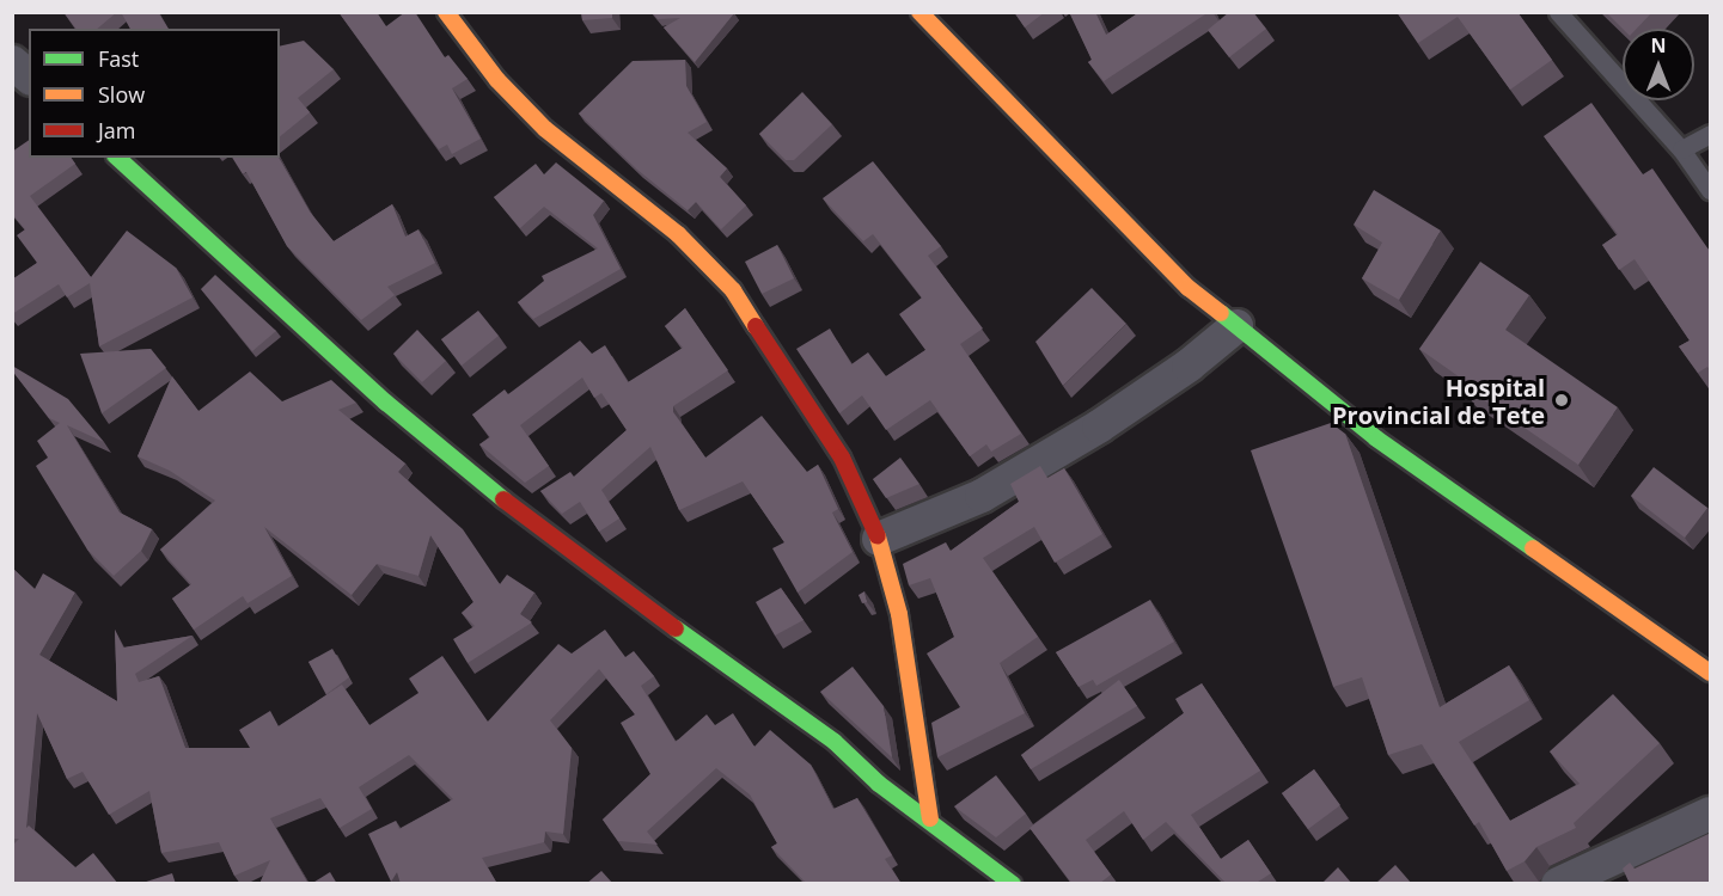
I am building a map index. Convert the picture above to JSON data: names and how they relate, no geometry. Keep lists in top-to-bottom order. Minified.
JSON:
{"places":["Hospital Provincial de Tete"],"legend":["Fast","Slow","Jam"],"north":"top"}
